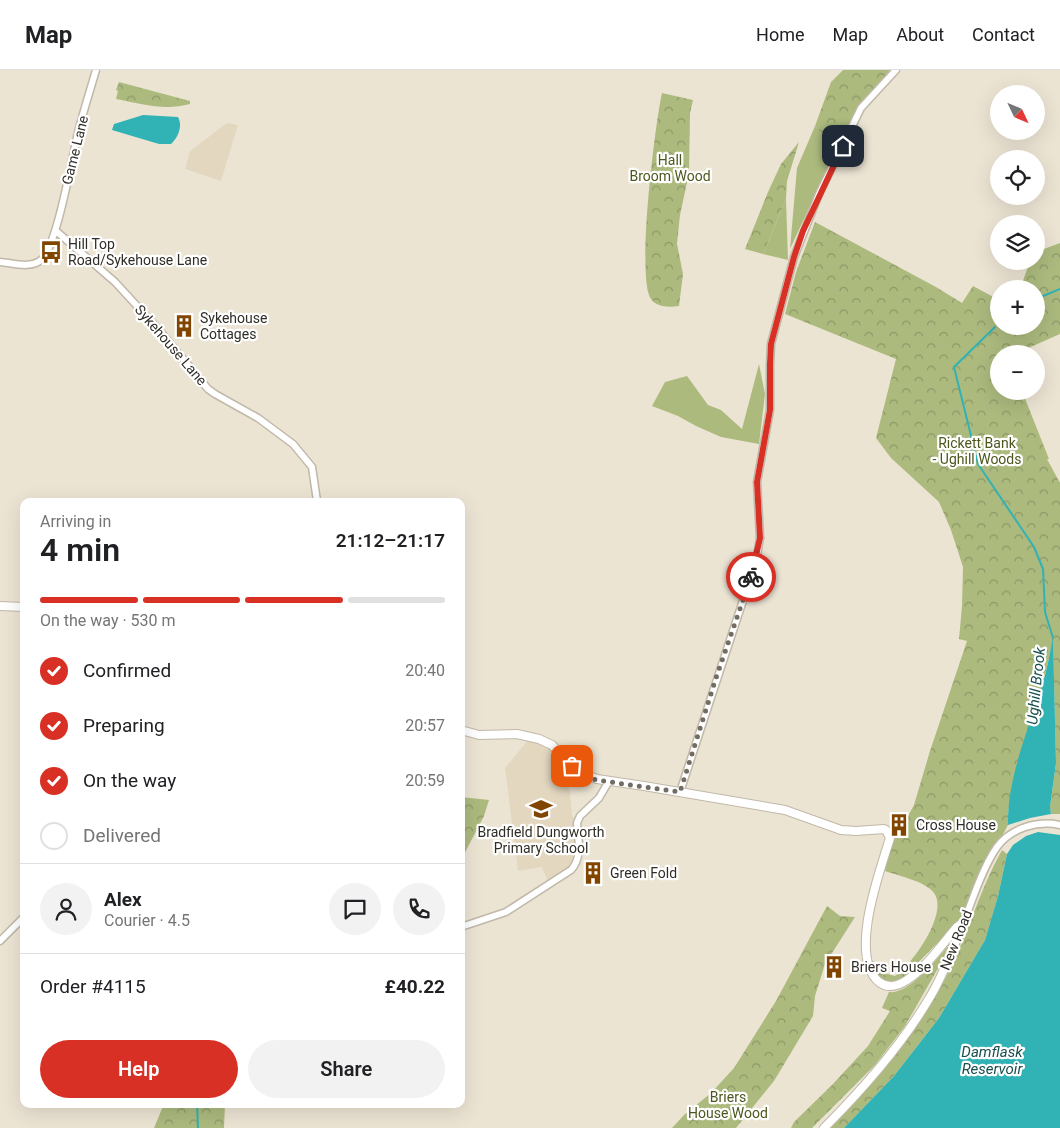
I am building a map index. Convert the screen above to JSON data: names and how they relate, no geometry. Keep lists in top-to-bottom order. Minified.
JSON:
{"streets":{"main road":["New Road"],"street":["Game Lane","Sykehouse Lane"]},"crossings":[["Game Lane","Sykehouse Lane"]],"water":["Ughill Brook","Damflask Reservoir"],"parks":["Hall Broom Wood","Rickett Bank - Ughill Woods","Briers House Wood"],"places":{"bus stop":["Hill Top Road/Sykehouse Lane"],"building":["Sykehouse Cottages","Cross House","Green Fold","Briers House"],"school or university":["Bradfield Dungworth Primary School"]},"north":"bottom right","page":{"header":"Map","nav":["Home","Map","About","Contact"],"map_buttons":["+","−"],"heading":["4 min","Arriving in","21:12–21:17"],"panel":["Alex","Courier · 4.5","Order #4115","£40.22"],"bar":"On the way · 530 m","list":[["Confirmed","20:40"],["Preparing","20:57"],["On the way","20:59"],"Delivered"],"buttons":["Help","Share"]}}
